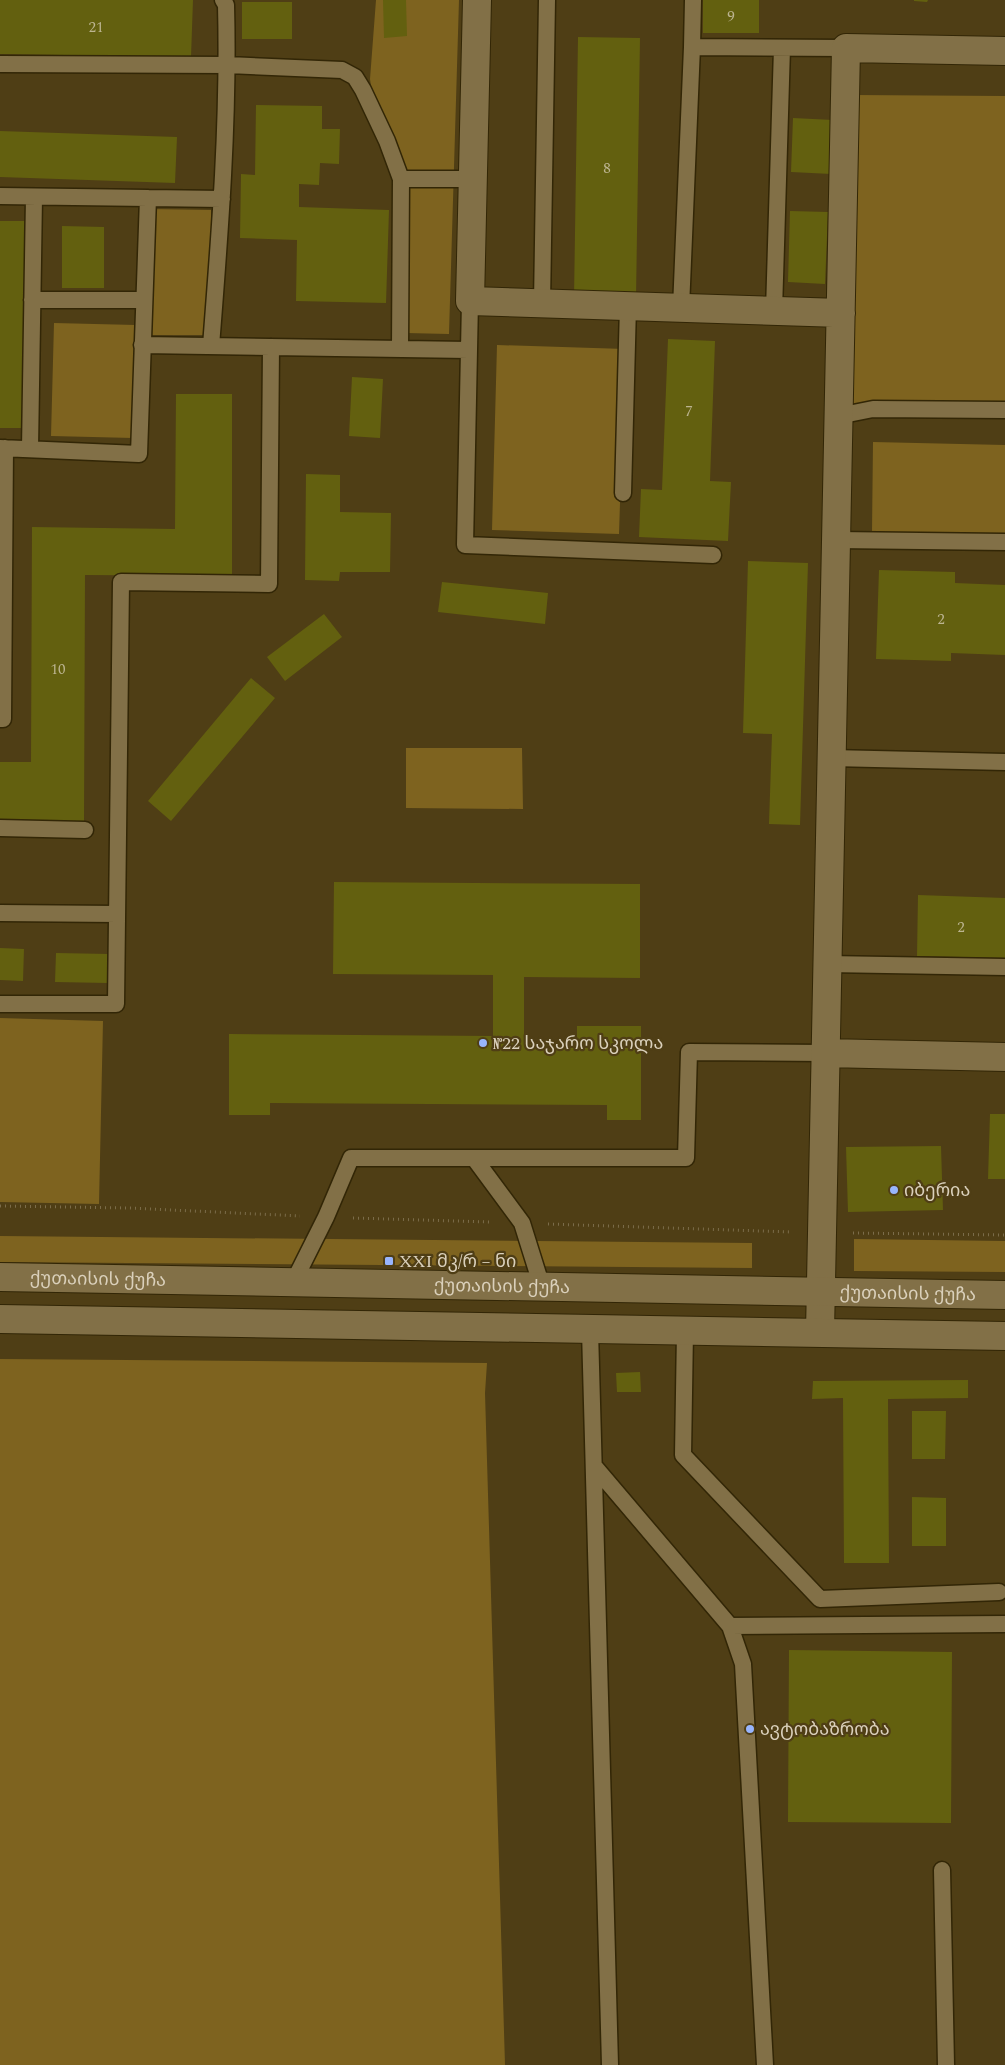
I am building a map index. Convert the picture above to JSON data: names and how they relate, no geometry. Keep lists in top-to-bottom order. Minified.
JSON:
{"streets":{"street":["ქუთაისის ქუჩა"]},"places":{"other":["№22 საჯარო სკოლა","იბერია","ავტობაზრობა"],"transit":["XXI მკ/რ – ნი"]},"house_numbers":["9","21","8","7","2","10","2"]}
